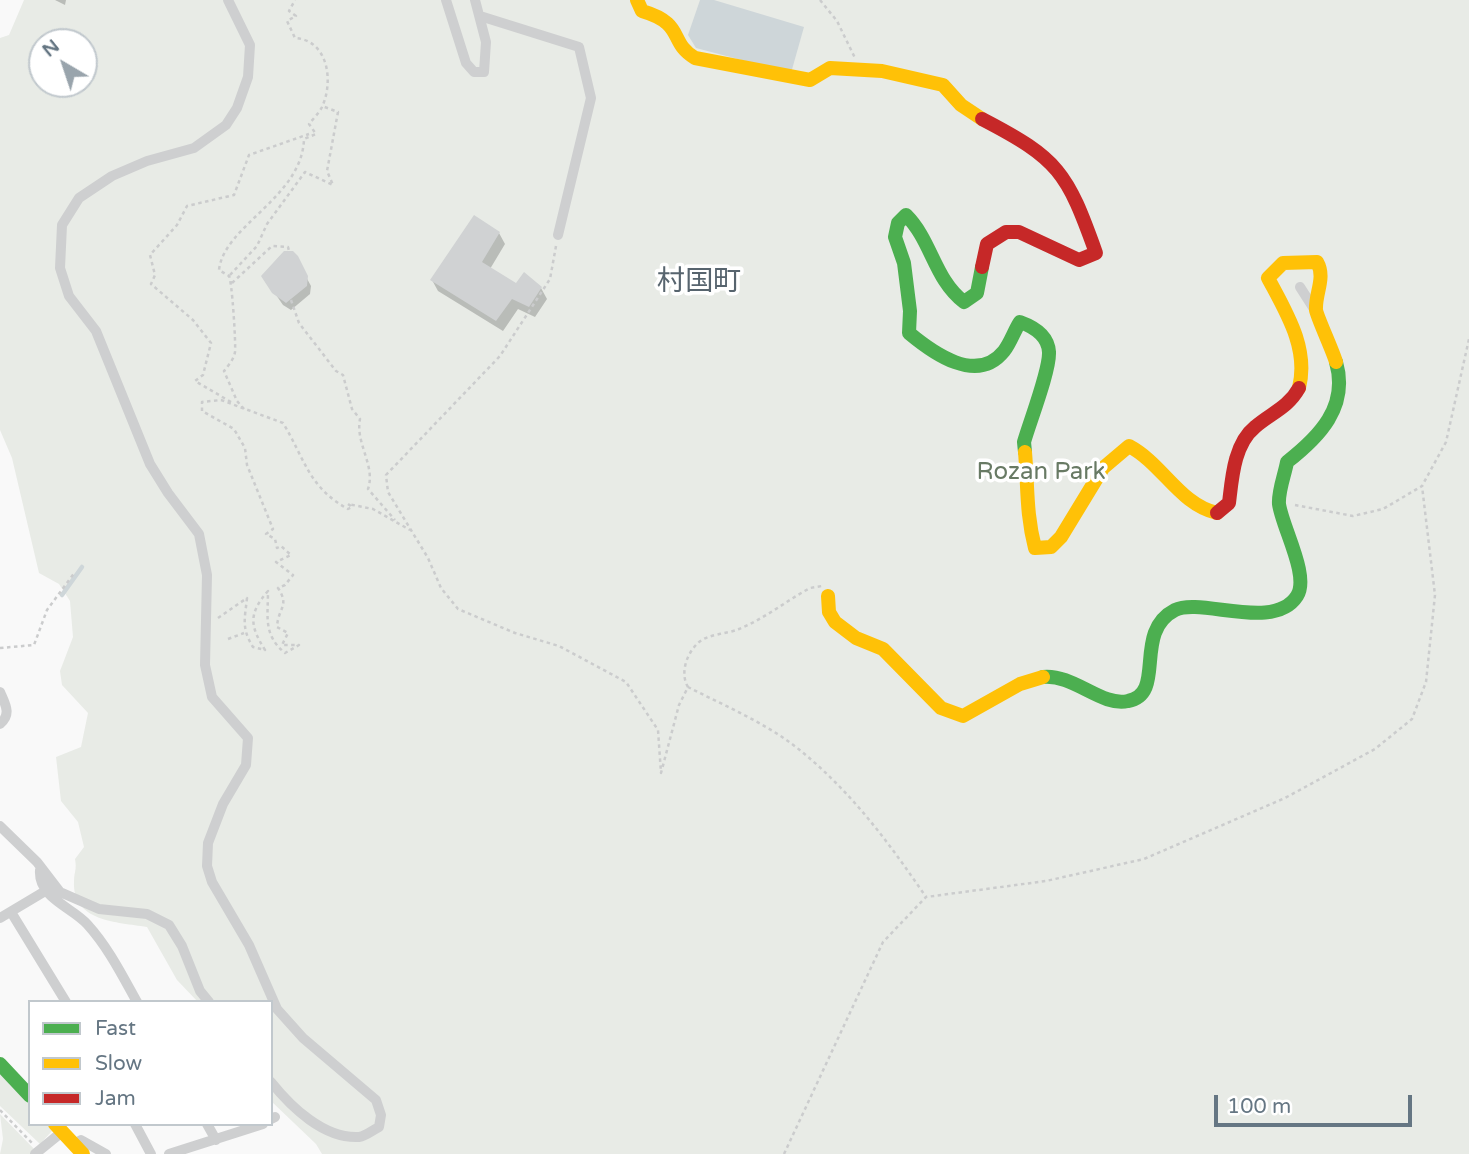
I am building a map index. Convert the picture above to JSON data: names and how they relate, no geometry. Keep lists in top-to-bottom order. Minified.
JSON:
{"districts":["村国町"],"parks":["Rozan Park"],"legend":["Fast","Slow","Jam"],"scale_bar":"100 m","north":"top left"}
